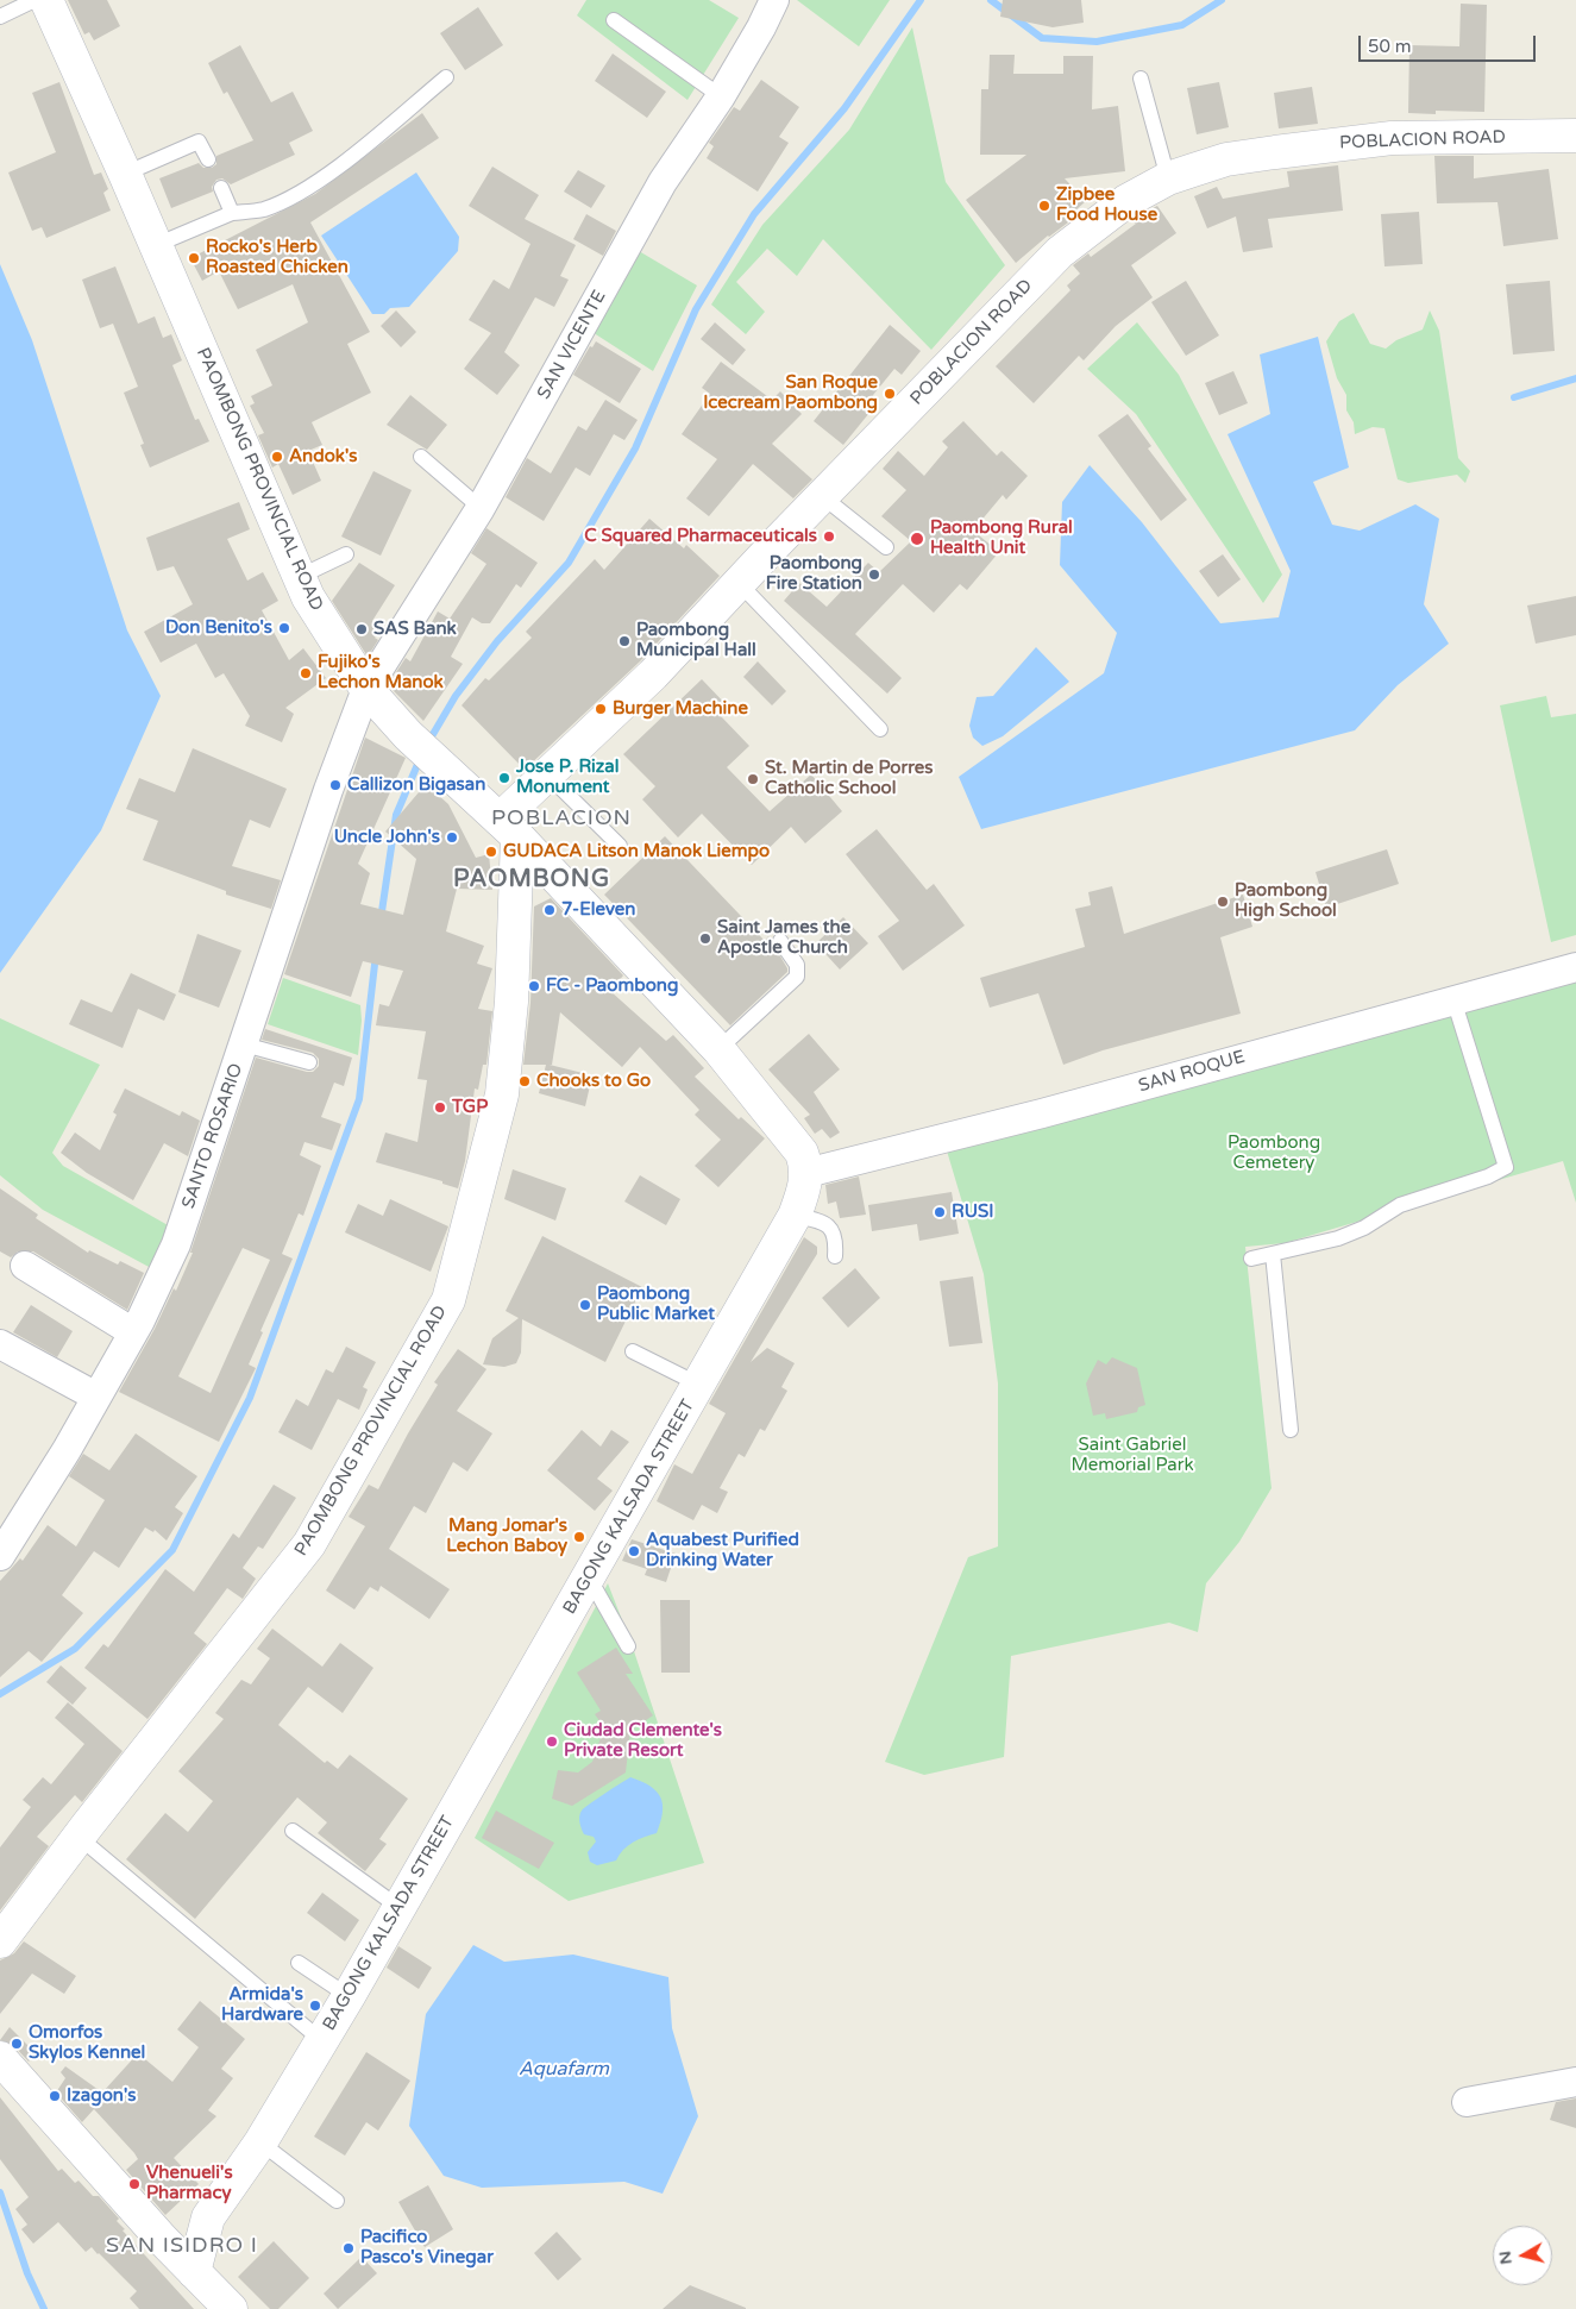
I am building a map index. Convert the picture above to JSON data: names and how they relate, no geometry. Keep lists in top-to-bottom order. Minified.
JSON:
{"streets":{"main road":["POBLACION ROAD","PAOMBONG PROVINCIAL ROAD","BAGONG KALSADA STREET"],"street":["SAN VICENTE","SAN ROQUE","SANTO ROSARIO"]},"crossings":[["POBLACION ROAD","PAOMBONG PROVINCIAL ROAD"],["SAN VICENTE","PAOMBONG PROVINCIAL ROAD"],["SAN VICENTE","SANTO ROSARIO"],["PAOMBONG PROVINCIAL ROAD","SANTO ROSARIO"],["SAN ROQUE","BAGONG KALSADA STREET"]],"districts":["POBLACION","PAOMBONG","SAN ISIDRO I"],"water":["Aquafarm"],"parks":["Paombong Cemetery","Saint Gabriel Memorial Park"],"places":["Zipbee Food House","Rocko's Herb Roasted Chicken","San Roque Icecream Paombong","Andok's","C Squared Pharmaceuticals","Paombong Rural Health Unit","Paombong Fire Station","Don Benito's","SAS Bank","Paombong Municipal Hall","Fujiko's Lechon Manok","Burger Machine","Jose P. Rizal Monument","St. Martin de Porres Catholic School","Callizon Bigasan","Uncle John's","GUDACA Litson Manok Liempo","Paombong High School","7-Eleven","Saint James the Apostle Church","FC - Paombong","Chooks to Go","TGP","RUSI","Paombong Public Market","Mang Jomar's Lechon Baboy","Aquabest Purified Drinking Water","Ciudad Clemente's Private Resort","Armida's Hardware","Omorfos Skylos Kennel","Izagon's","Vhenueli's Pharmacy","Pacifico Pasco's Vinegar"],"scale_bar":"50 m","north":"left"}
